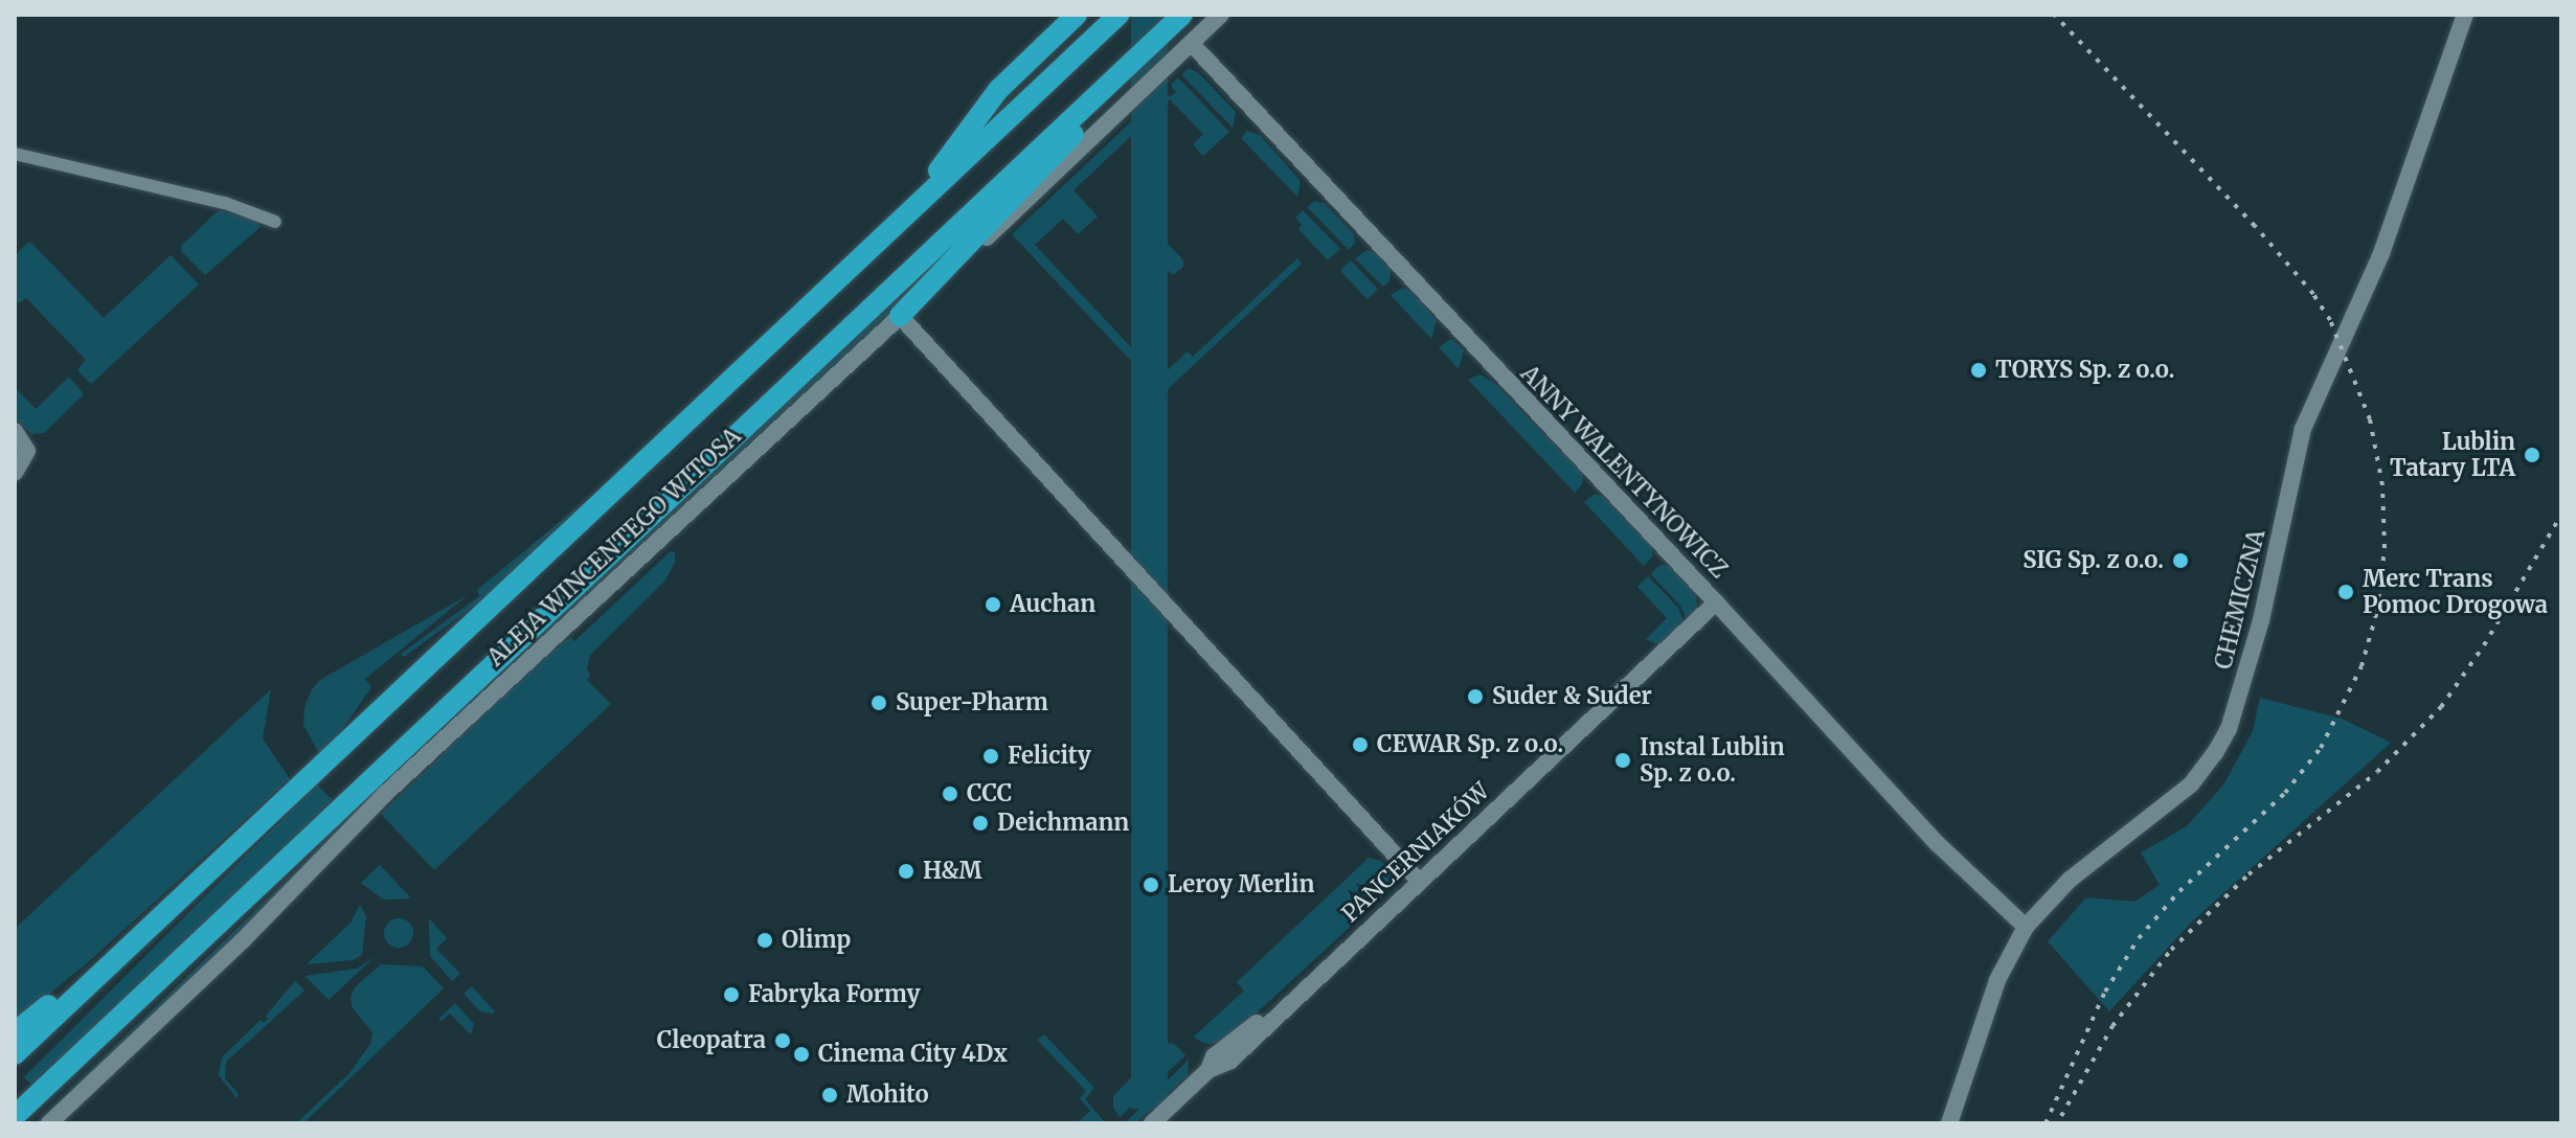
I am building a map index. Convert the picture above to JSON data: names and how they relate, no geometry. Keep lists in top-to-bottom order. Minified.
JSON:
{"streets":{"main road":["ALEJA WINCENTEGO WITOSA"],"street":["ANNY WALENTYNOWICZ","CHEMICZNA","PANCERNIAKÓW"]},"crossings":[["ANNY WALENTYNOWICZ","ALEJA WINCENTEGO WITOSA"],["ANNY WALENTYNOWICZ","CHEMICZNA"],["ANNY WALENTYNOWICZ","PANCERNIAKÓW"]],"places":["TORYS Sp. z o.o.","Lublin Tatary LTA","SIG Sp. z o.o.","Merc Trans Pomoc Drogowa","Auchan","Suder & Suder","Super-Pharm","CEWAR Sp. z o.o.","Felicity","Instal Lublin Sp. z o.o.","CCC","Deichmann","H&M","Leroy Merlin","Olimp","Fabryka Formy","Cleopatra","Cinema City 4Dx","Mohito"]}
